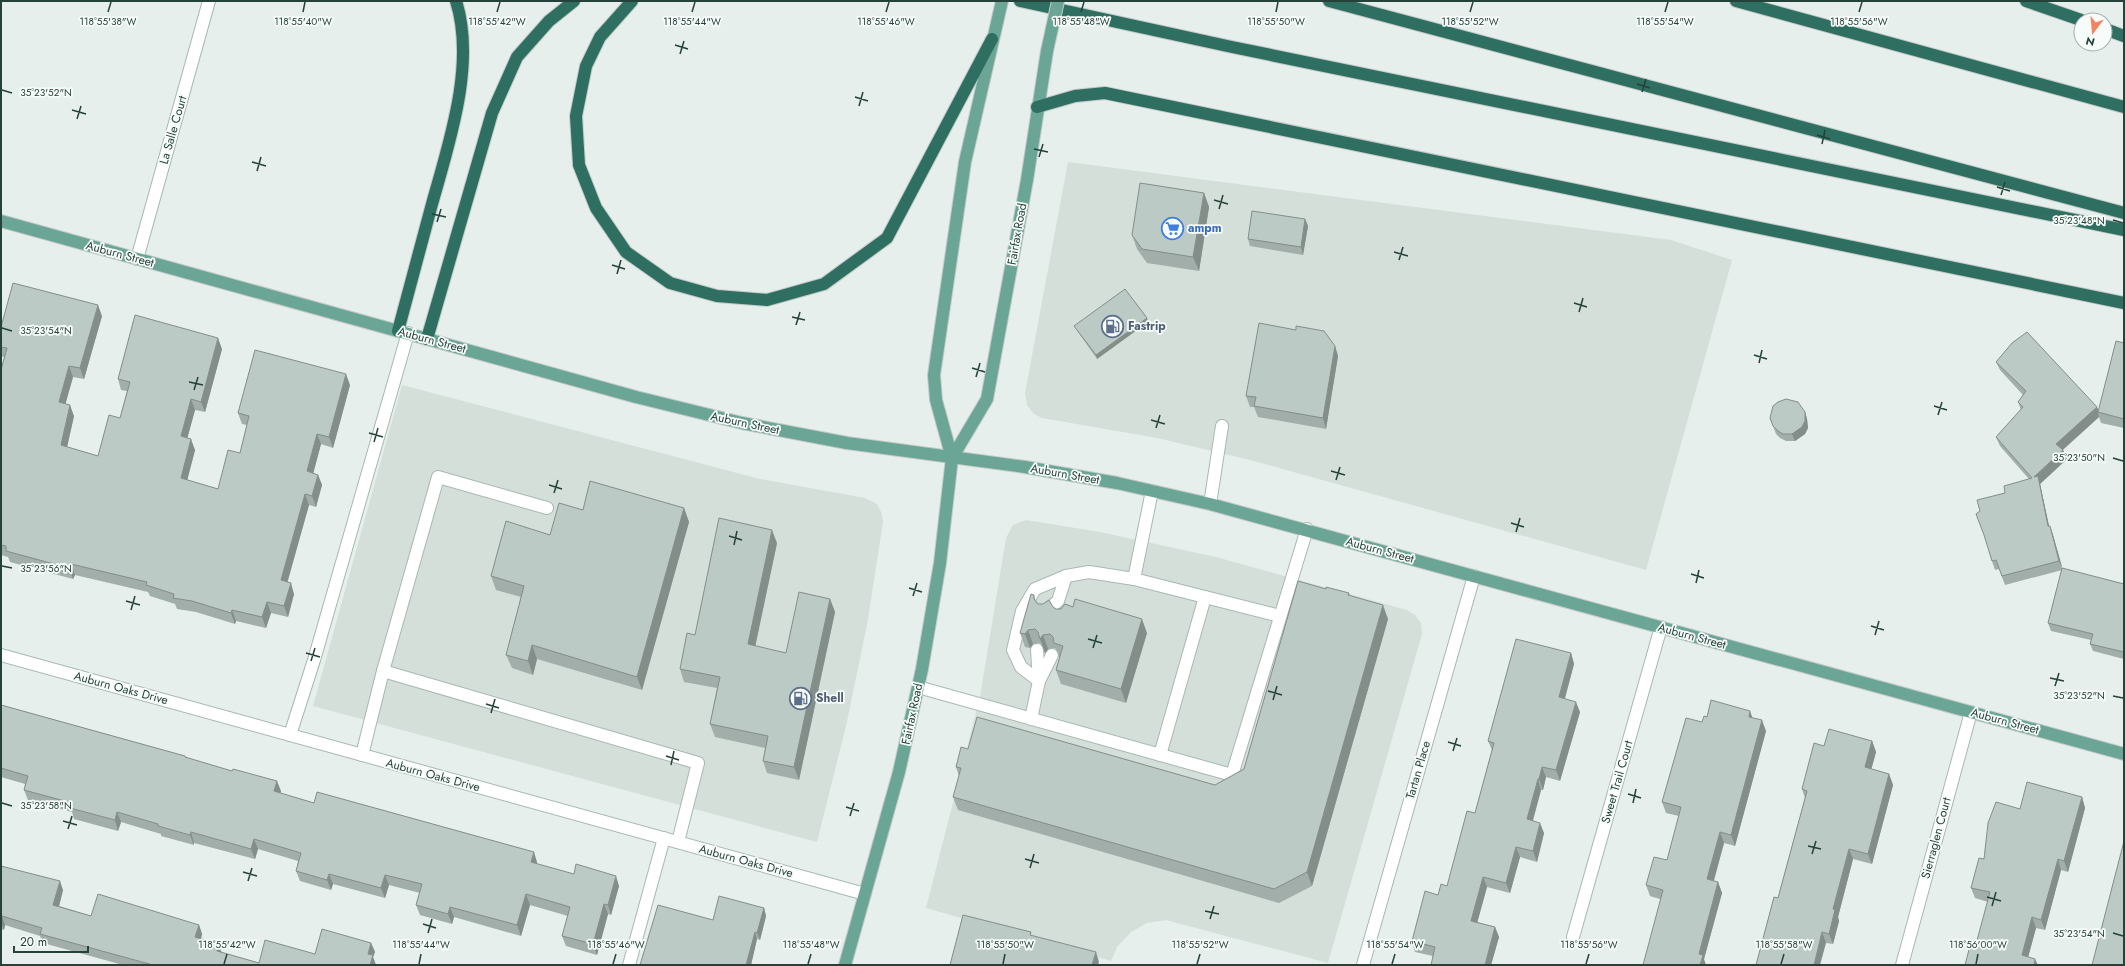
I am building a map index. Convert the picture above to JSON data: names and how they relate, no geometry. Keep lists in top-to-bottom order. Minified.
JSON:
{"streets":{"main road":["Fairfax Road","Auburn Street"],"street":["La Salle Court","Auburn Oaks Drive","Tartan Place","Sweet Trail Court","Sierraglen Court"]},"crossings":[["La Salle Court","Auburn Street"],["Fairfax Road","Auburn Street"],["Fairfax Road","Auburn Oaks Drive"],["Auburn Street","Tartan Place"],["Auburn Street","Sweet Trail Court"],["Auburn Street","Sierraglen Court"]],"places":{"supermarket":["ampm"],"fuel station":["Fastrip","Shell"]},"scale_bar":"20 m","north":"bottom","coordinates":["118°55'38\"W","118°55'40\"W","118°55'42\"W","118°55'44\"W","118°55'46\"W","118°55'48\"W","118°55'50\"W","118°55'52\"W","118°55'54\"W","118°55'56\"W","35°23'52\"N","35°23'48\"N","35°23'54\"N","35°23'50\"N","35°23'56\"N","35°23'58\"N","118°55'58\"W","118°56'00\"W"]}
